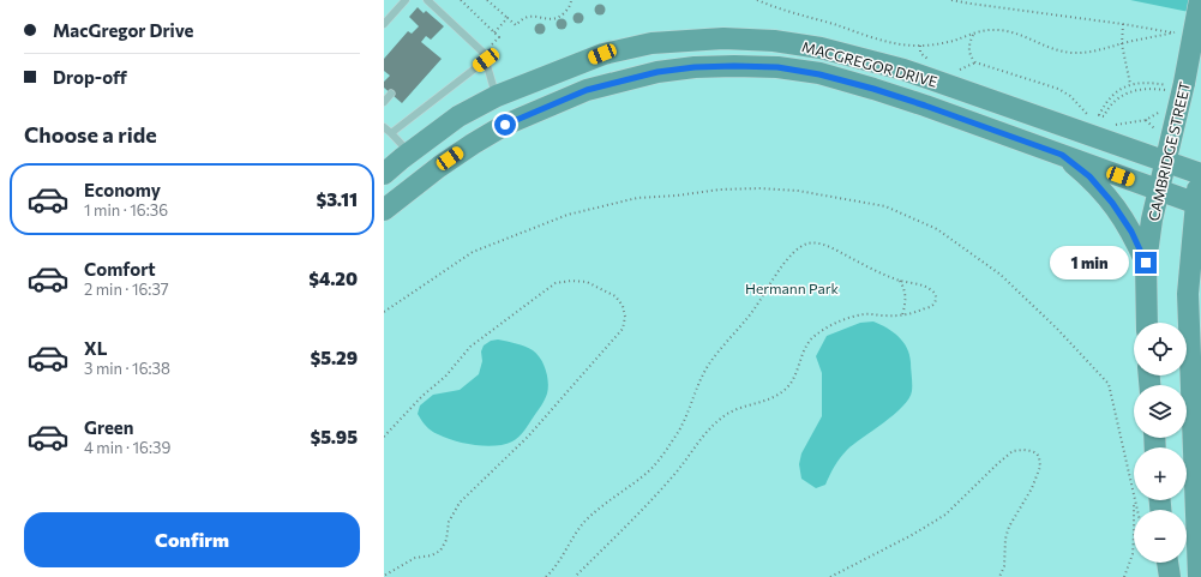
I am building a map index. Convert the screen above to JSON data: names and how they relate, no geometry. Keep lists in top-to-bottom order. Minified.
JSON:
{"streets":{"main road":["MACGREGOR DRIVE","CAMBRIDGE STREET"]},"crossings":[["MACGREGOR DRIVE","CAMBRIDGE STREET"]],"parks":["Hermann Park"],"page":{"banner":["MacGregor Drive","Drop-off"],"heading":"Choose a ride","list":[{"name":"Economy","note":"1 min · 16:36","value":"$3.11"},{"name":"Comfort","note":"2 min · 16:37","value":"$4.20"},{"name":"XL","note":"3 min · 16:38","value":"$5.29"},{"name":"Green","note":"4 min · 16:39","value":"$5.95"}],"bubble":"1 min","map_buttons":["+","−"],"buttons":"Confirm"}}
